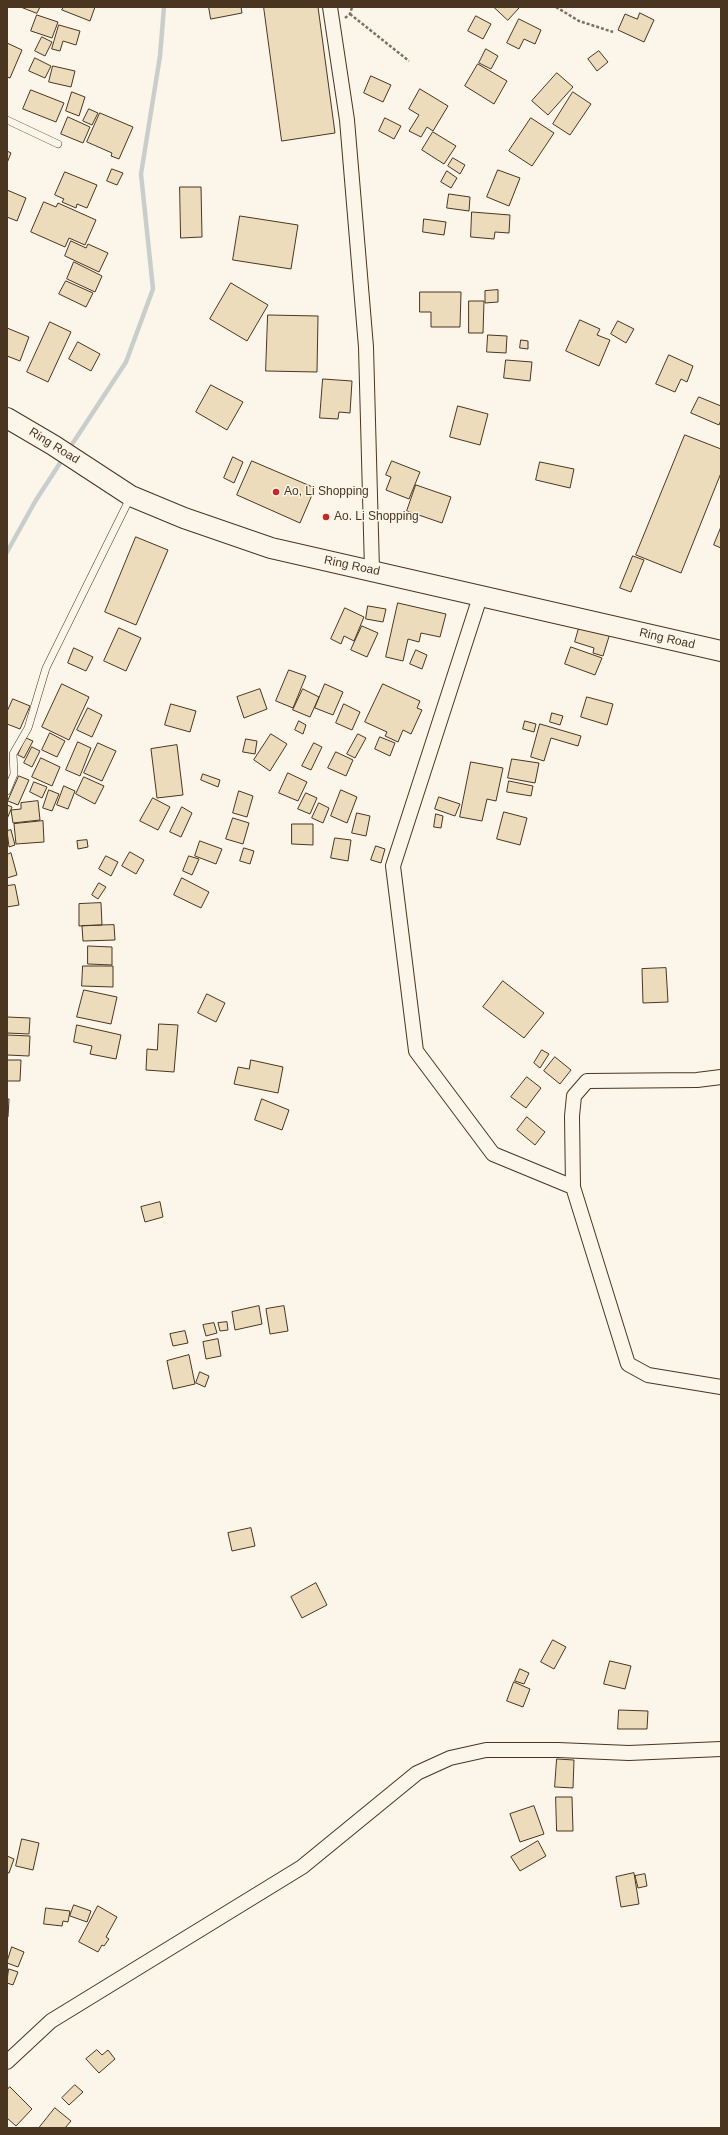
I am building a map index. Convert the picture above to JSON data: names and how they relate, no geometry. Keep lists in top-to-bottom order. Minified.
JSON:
{"streets":{"main road":["Ring Road"]},"places":["Ao, Li Shopping","Ao. Li Shopping"]}
